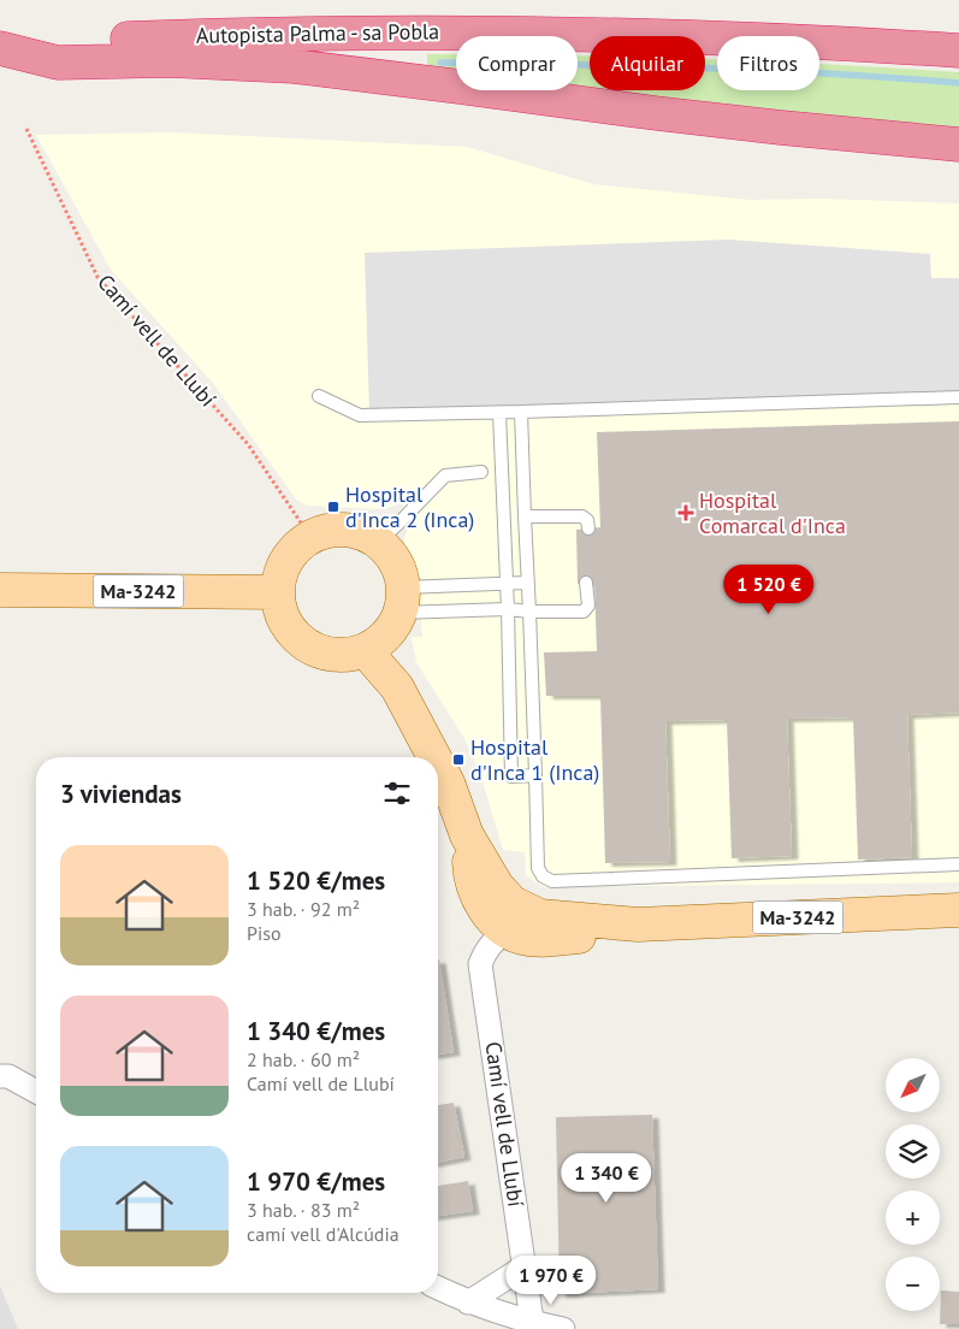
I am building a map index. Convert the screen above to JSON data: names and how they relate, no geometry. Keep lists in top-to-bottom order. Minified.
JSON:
{"streets":{"highway":["Autopista Palma - sa Pobla"],"main road":["Ma-3242"],"street":["Camí vell de Llubí"]},"crossings":[["Camí vell de Llubí","Ma-3242"]],"places":{"transit":["Hospital d'Inca 2 (Inca)","Hospital d'Inca 1 (Inca)"],"health":["Hospital Comarcal d'Inca"]},"north":"bottom left","page":{"chip":["Comprar","Alquilar","Filtros"],"price":["1 520 €","1 340 €","1 970 €"],"heading":"3 viviendas","list":[{"name":"1 520 €/mes","note":"3 hab. · 92 m² · Piso"},{"name":"1 340 €/mes","note":"2 hab. · 60 m² · Camí vell de Llubí"},{"name":"1 970 €/mes","note":"3 hab. · 83 m² · camí vell d'Alcúdia"}],"map_buttons":["+","−"]}}
